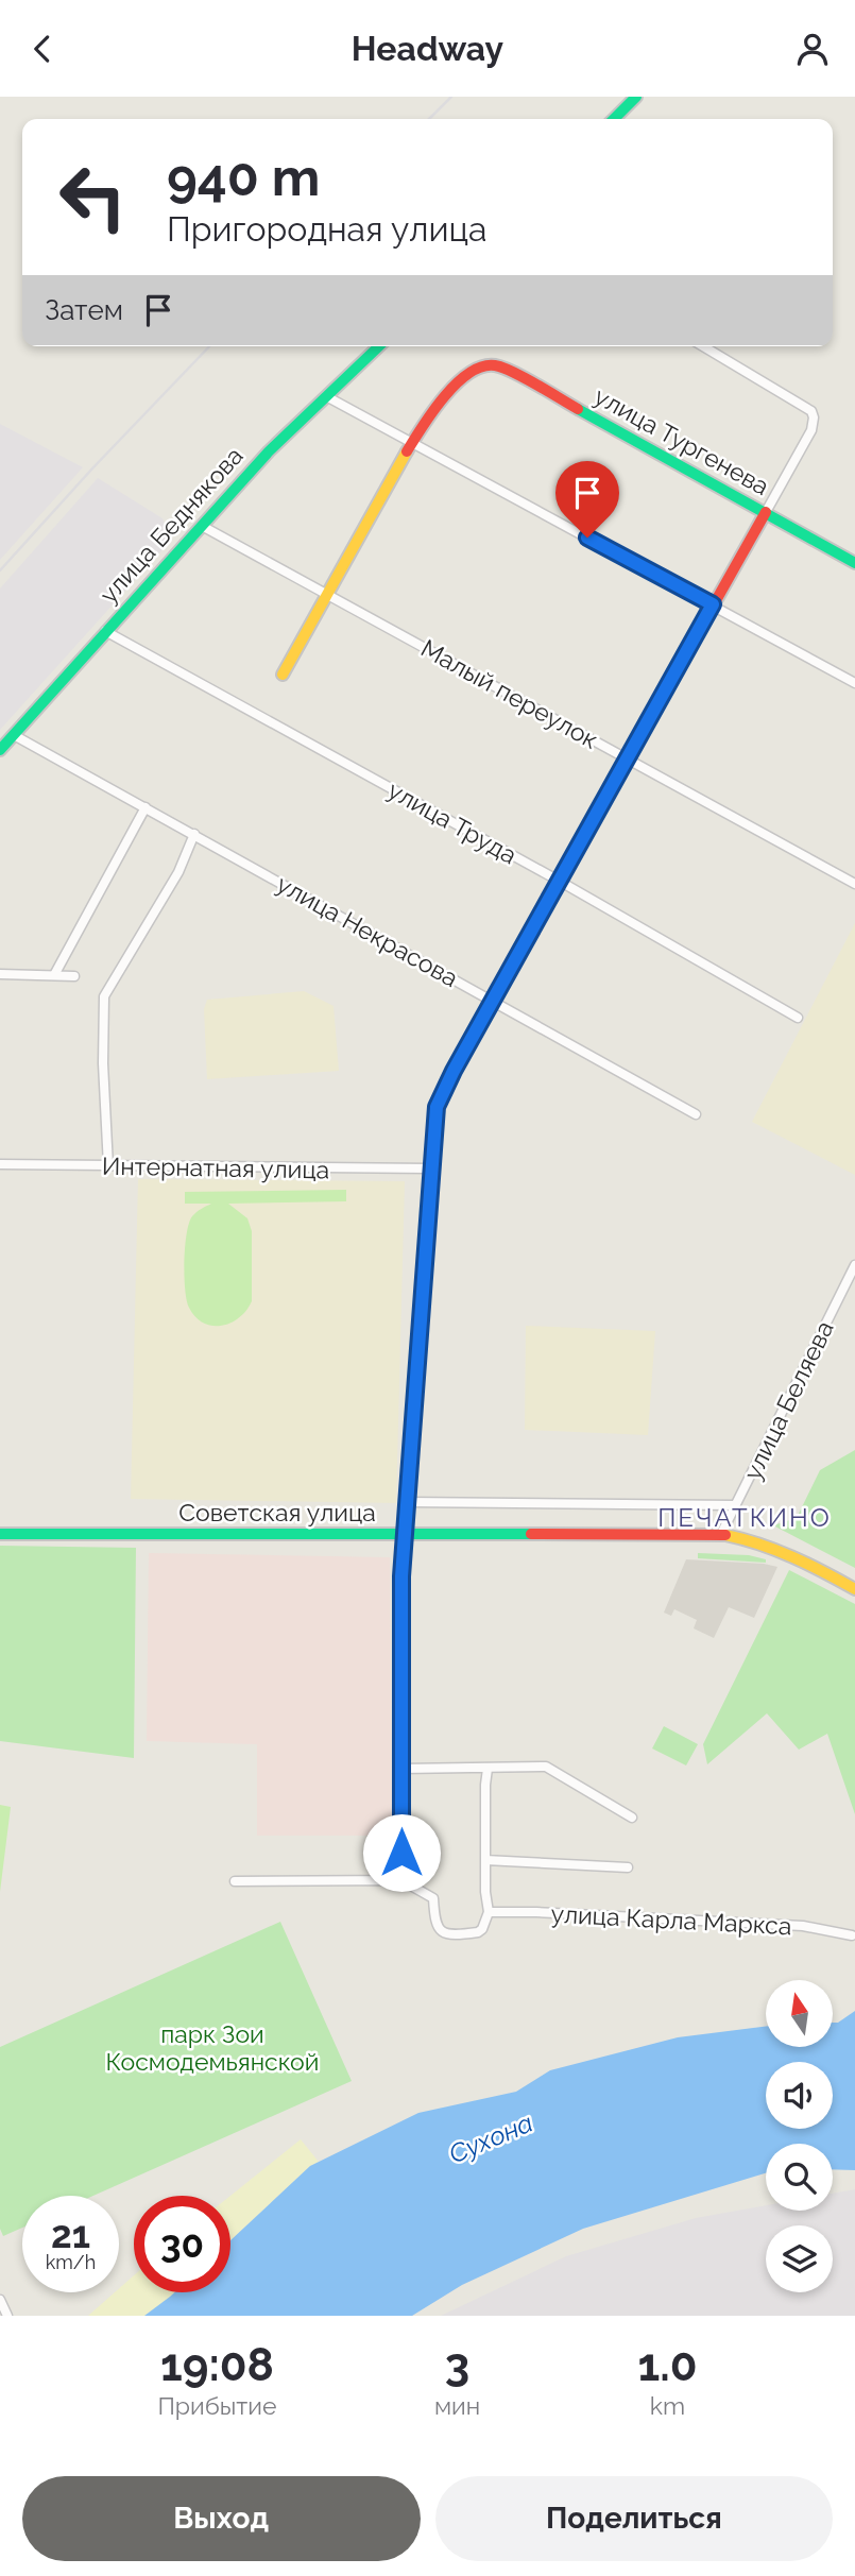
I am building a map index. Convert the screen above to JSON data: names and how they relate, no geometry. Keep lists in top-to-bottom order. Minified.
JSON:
{"streets":{"street":["улица Тургенева","улица Беднякова","Малый переулок","улица Труда","улица Некрасова","Интернатная улица","улица Беляева","Советская улица","улица Карла Маркса"]},"crossings":[["улица Беднякова","Малый переулок"],["улица Беднякова","улица Труда"],["улица Беднякова","улица Некрасова"],["улица Беляева","Советская улица"]],"districts":["ПЕЧАТКИНО"],"water":["Сухона"],"parks":["парк Зои Космодемьянской"],"north":"top","page":{"header":"Headway","turn":["940 m","Пригородная улица"],"then":"Затем","speed":"21 km/h","limit":"30","eta":["19:08","Прибытие","3","мин","1.0","km"],"buttons":["Выход","Поделиться"]}}
